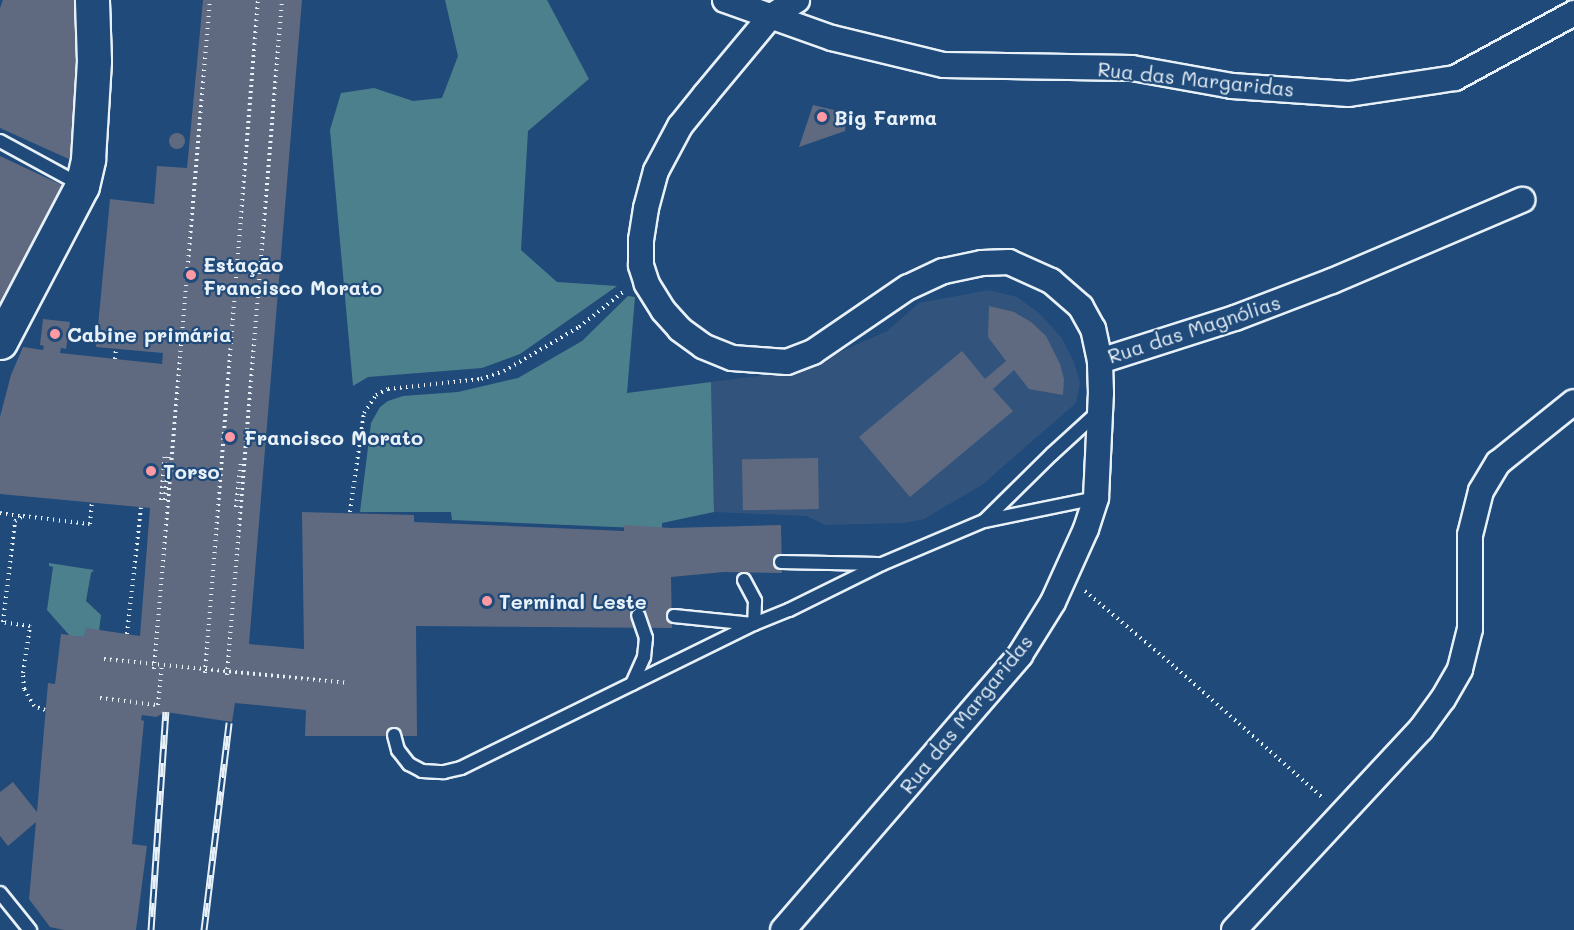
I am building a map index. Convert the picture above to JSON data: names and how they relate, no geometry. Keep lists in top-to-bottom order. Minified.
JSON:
{"streets":{"street":["Rua das Margaridas","Rua das Magnólias"]},"crossings":[["Rua das Margaridas","Rua das Magnólias"]],"places":["Big Farma","Estação Francisco Morato","Cabine primária","Francisco Morato","Torso","Terminal Leste"]}
